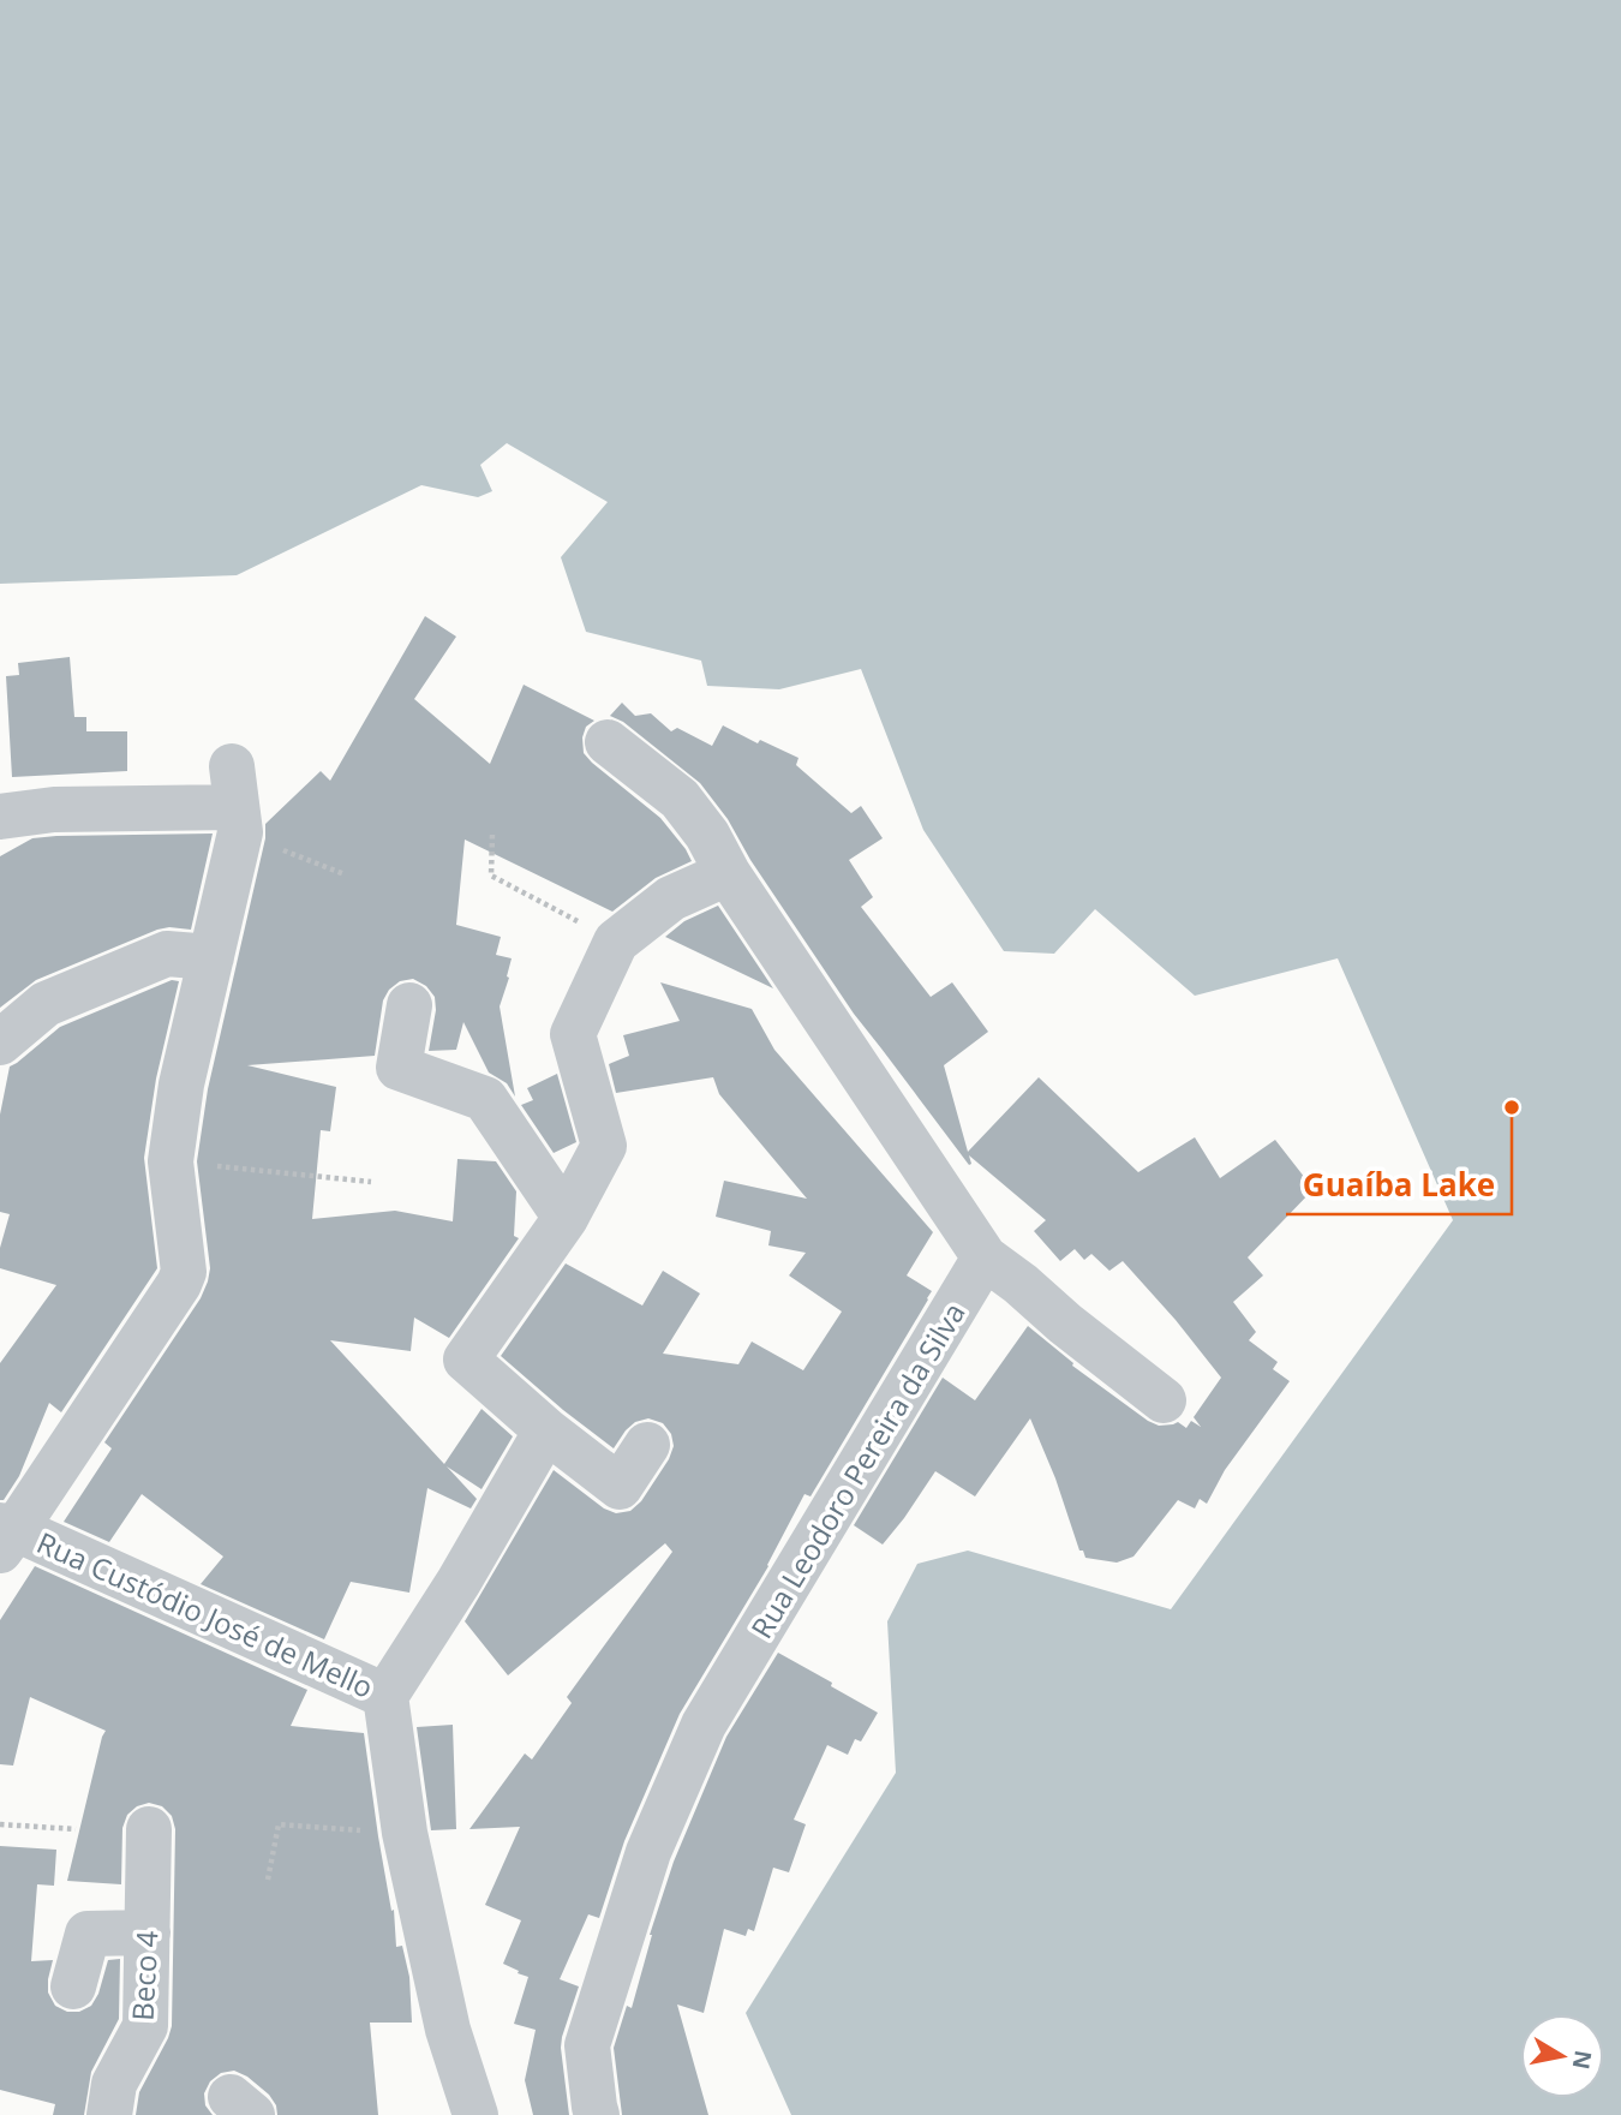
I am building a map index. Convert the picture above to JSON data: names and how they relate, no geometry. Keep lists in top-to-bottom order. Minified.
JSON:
{"streets":{"street":["Rua Leodoro Pereira da Silva","Rua Custódio José de Mello","Beco 4"]},"places":["Guaíba Lake"],"north":"right"}
